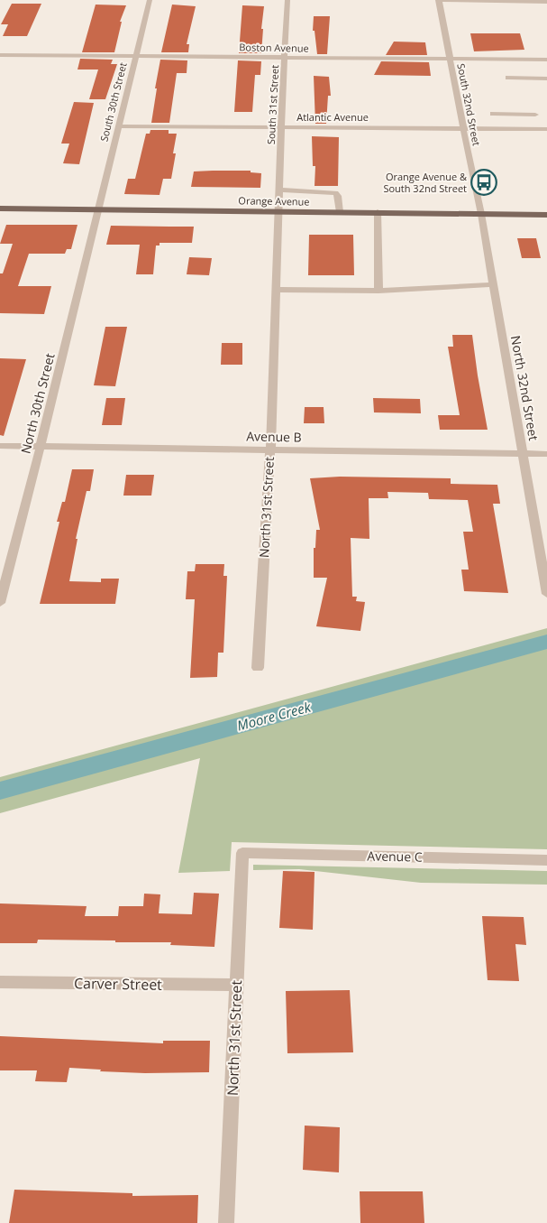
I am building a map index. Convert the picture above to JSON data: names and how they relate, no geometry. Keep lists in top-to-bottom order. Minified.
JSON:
{"streets":{"main road":["Orange Avenue"],"street":["Boston Avenue","South 30th Street","South 31st Street","South 32nd Street","Atlantic Avenue","North 32nd Street","North 30th Street","Avenue B","North 31st Street","Avenue C","Carver Street"]},"crossings":[["Boston Avenue","South 30th Street"],["Boston Avenue","South 31st Street"],["Boston Avenue","South 32nd Street"],["South 30th Street","Atlantic Avenue"],["South 30th Street","Orange Avenue"],["South 30th Street","North 30th Street"],["South 31st Street","Atlantic Avenue"],["South 31st Street","Orange Avenue"],["South 31st Street","North 31st Street"],["South 32nd Street","Atlantic Avenue"],["South 32nd Street","Orange Avenue"],["South 32nd Street","North 32nd Street"],["Orange Avenue","North 32nd Street"],["Orange Avenue","North 30th Street"],["Orange Avenue","North 31st Street"],["North 32nd Street","Avenue B"],["North 30th Street","Avenue B"],["Avenue B","North 31st Street"],["North 31st Street","Avenue C"],["North 31st Street","Carver Street"]],"water":["Moore Creek"],"places":{"bus stop":["Orange Avenue & South 32nd Street"]}}
